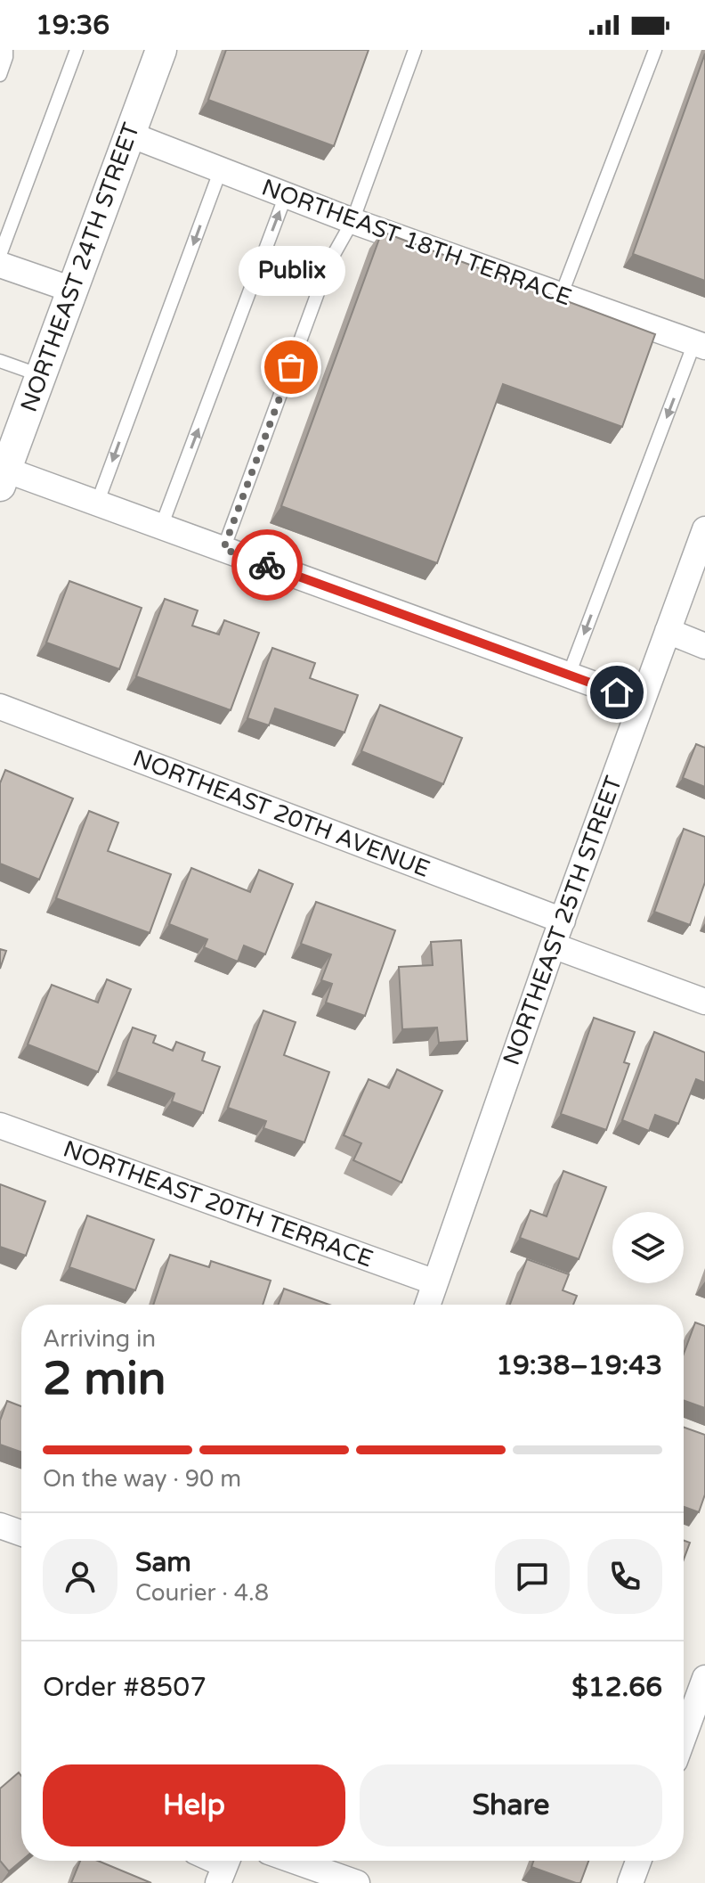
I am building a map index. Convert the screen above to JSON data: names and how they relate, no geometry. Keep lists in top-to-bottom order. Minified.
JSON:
{"streets":{"street":["NORTHEAST 18TH TERRACE","NORTHEAST 24TH STREET","NORTHEAST 20TH AVENUE","NORTHEAST 25TH STREET","NORTHEAST 20TH TERRACE"]},"crossings":[["NORTHEAST 18TH TERRACE","NORTHEAST 24TH STREET"],["NORTHEAST 20TH AVENUE","NORTHEAST 25TH STREET"],["NORTHEAST 25TH STREET","NORTHEAST 20TH TERRACE"]],"places":["Publix"],"page":{"status":"19:36","bubble":"Publix","heading":["2 min","Arriving in","19:38–19:43"],"panel":["Sam","Courier · 4.8","Order #8507","$12.66"],"bar":"On the way · 90 m","buttons":["Help","Share"]}}
